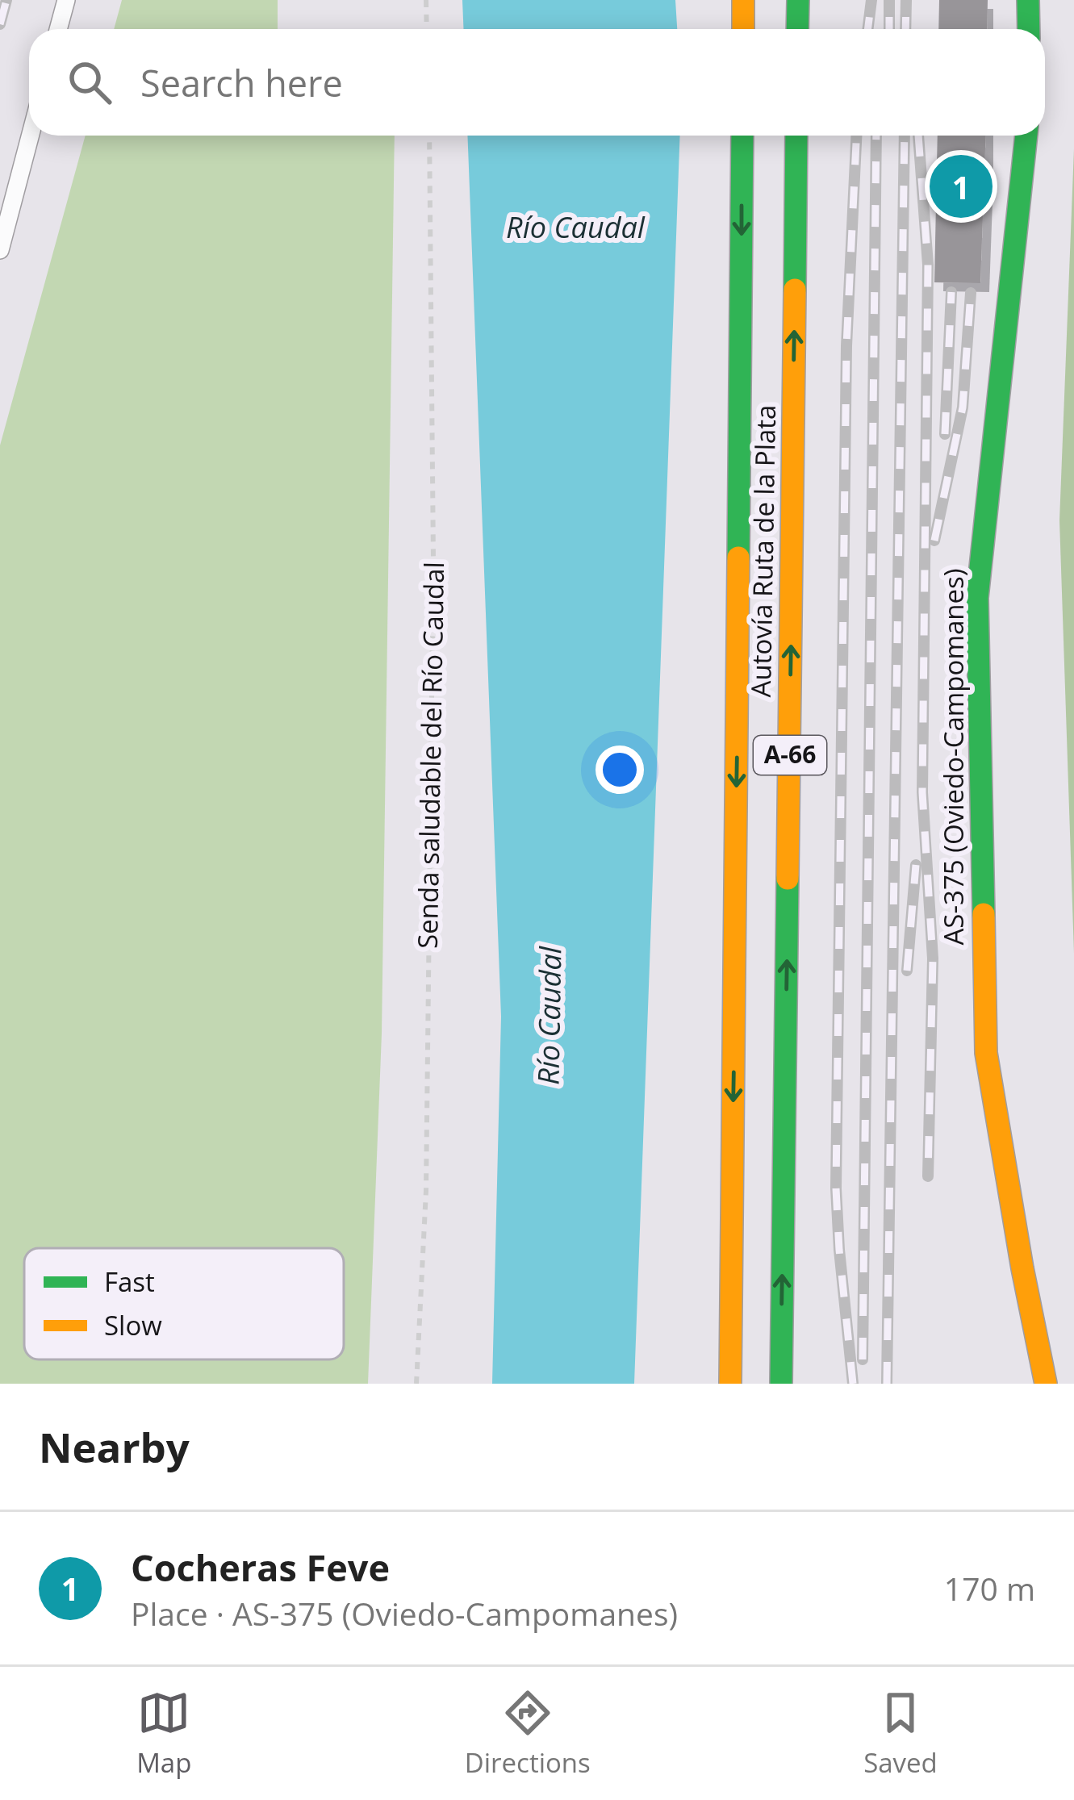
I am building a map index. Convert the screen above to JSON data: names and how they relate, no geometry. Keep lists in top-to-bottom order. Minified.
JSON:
{"streets":{"main road":["Autovía Ruta de la Plata","A-66","AS-375 (Oviedo-Campomanes)"],"path":["Senda saludable del Río Caudal"]},"water":["Río Caudal"],"legend":["Fast","Slow"],"page":{"search":"Search here","pins":"1","heading":"Nearby","list":[{"mark":"1","name":"Cocheras Feve","note":"Place · AS-375 (Oviedo-Campomanes)","value":"170 m"}],"nav":["Map","Directions","Saved"]}}
